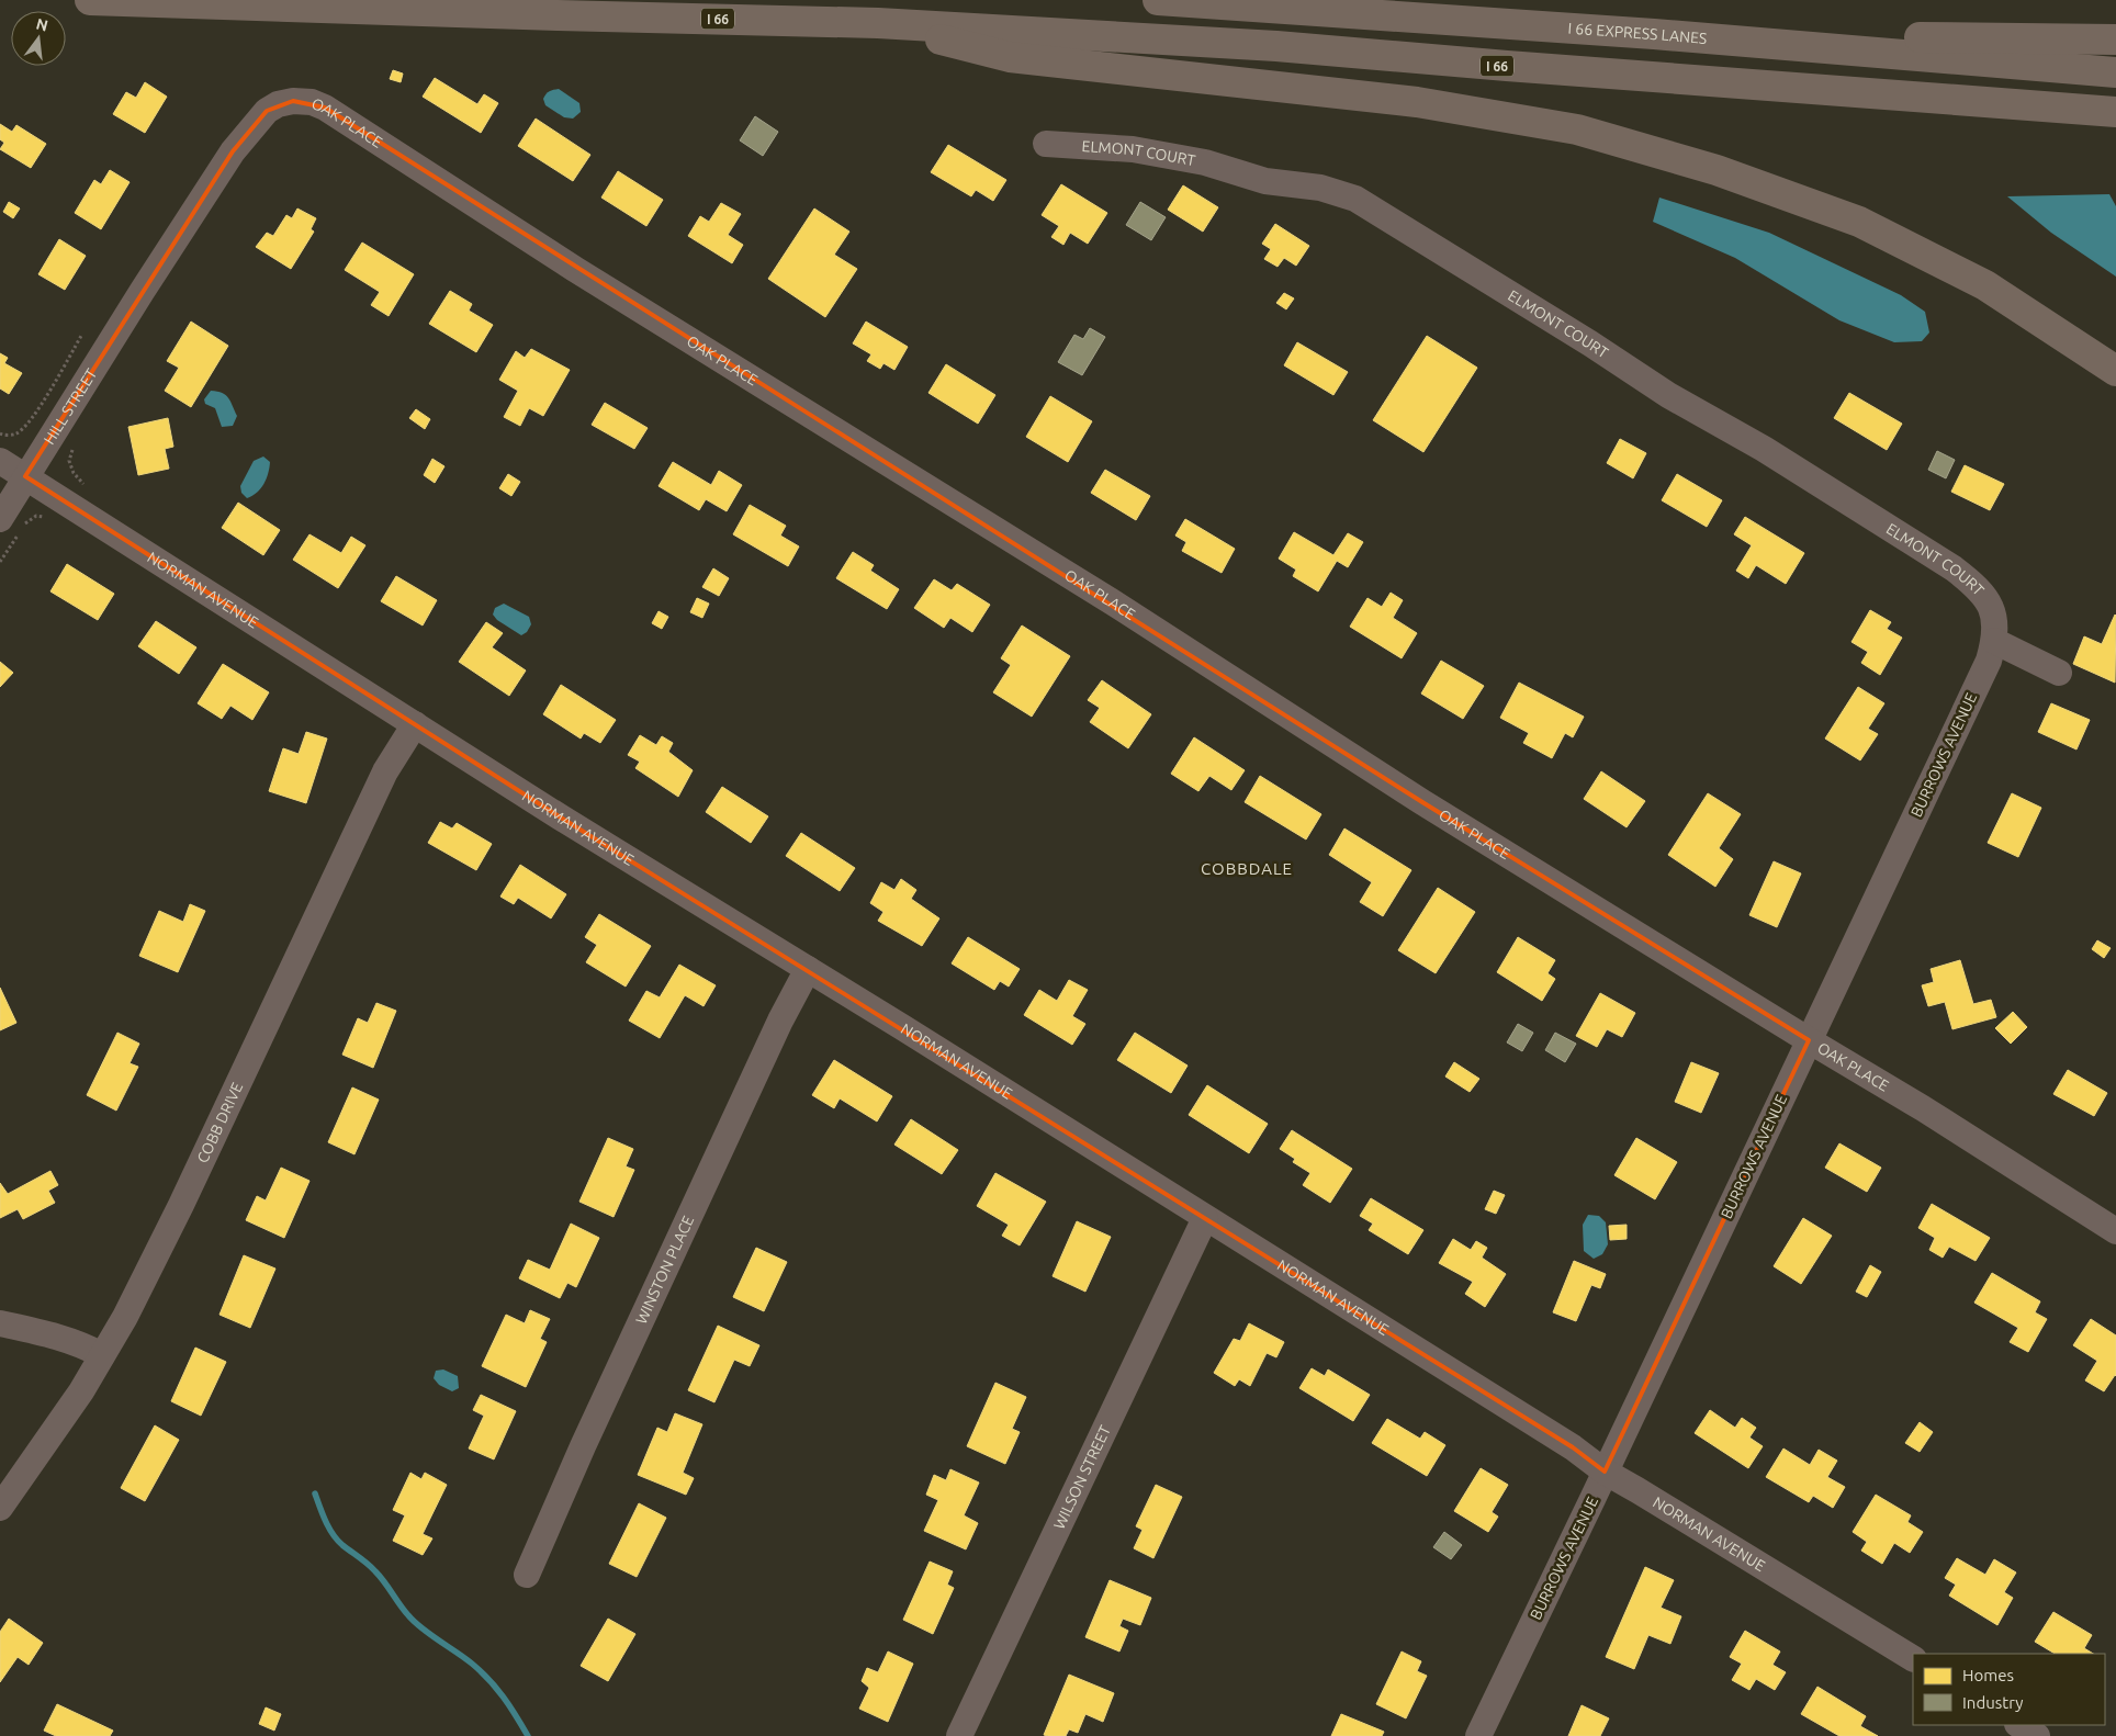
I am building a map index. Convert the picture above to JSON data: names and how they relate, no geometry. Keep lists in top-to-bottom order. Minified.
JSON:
{"streets":{"highway":["I 66","I 66 EXPRESS LANES"],"street":["OAK PLACE","ELMONT COURT","HILL STREET","NORMAN AVENUE","BURROWS AVENUE","COBB DRIVE","WINSTON PLACE","WILSON STREET"]},"crossings":[["OAK PLACE","HILL STREET"],["OAK PLACE","BURROWS AVENUE"],["ELMONT COURT","BURROWS AVENUE"],["HILL STREET","NORMAN AVENUE"],["NORMAN AVENUE","BURROWS AVENUE"],["NORMAN AVENUE","COBB DRIVE"],["NORMAN AVENUE","WINSTON PLACE"],["NORMAN AVENUE","WILSON STREET"]],"districts":["COBBDALE"],"legend":["Homes","Industry"],"north":"top"}
